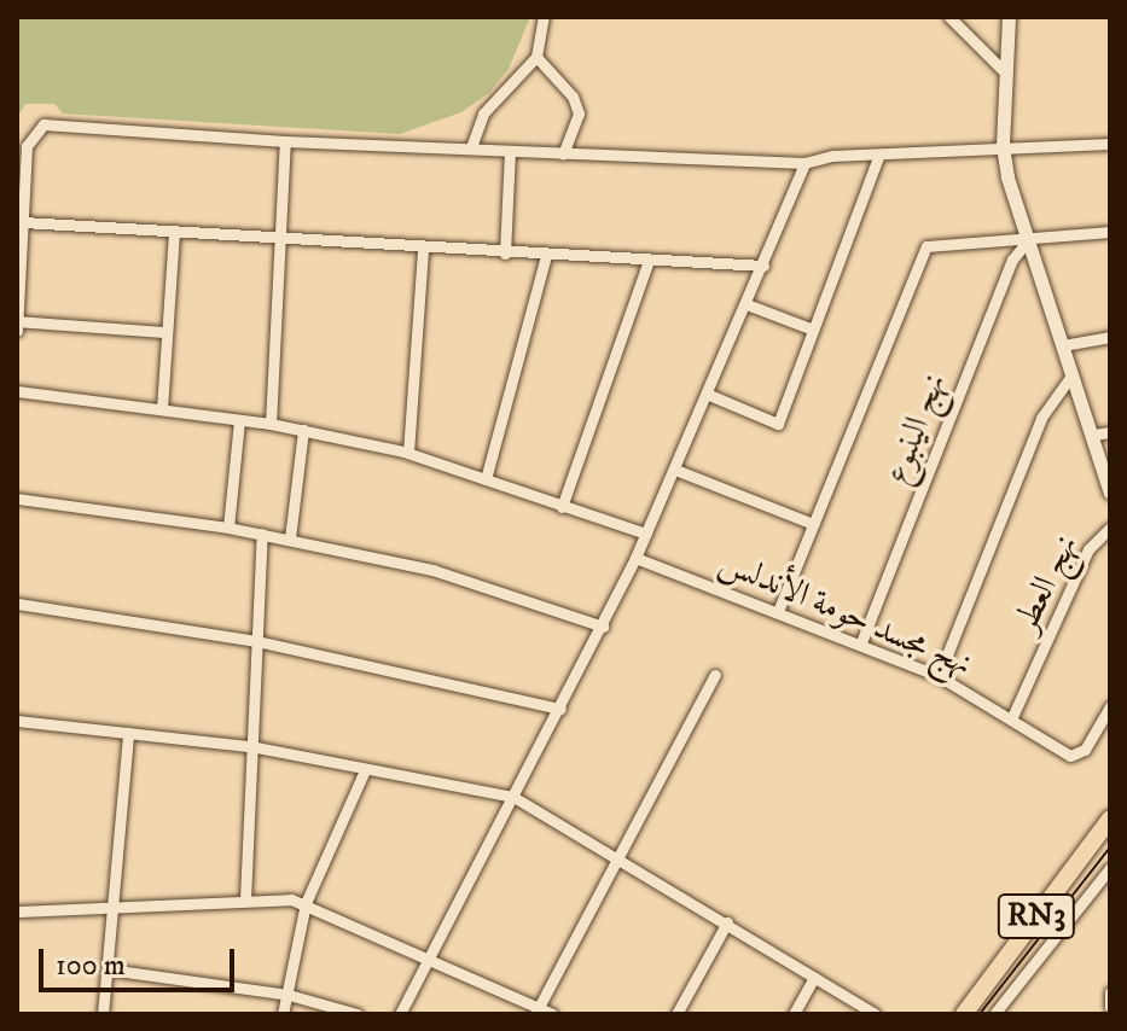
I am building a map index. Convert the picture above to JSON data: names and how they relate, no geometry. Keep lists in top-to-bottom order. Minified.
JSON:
{"streets":{"main road":["RN3"],"street":["نهج الينبوع","نهج العطر","نهج مجسد حومة الأندلس"]},"crossings":[["نهج الينبوع","نهج مجسد حومة الأندلس"],["نهج العطر","نهج مجسد حومة الأندلس"]],"scale_bar":"100 m"}
